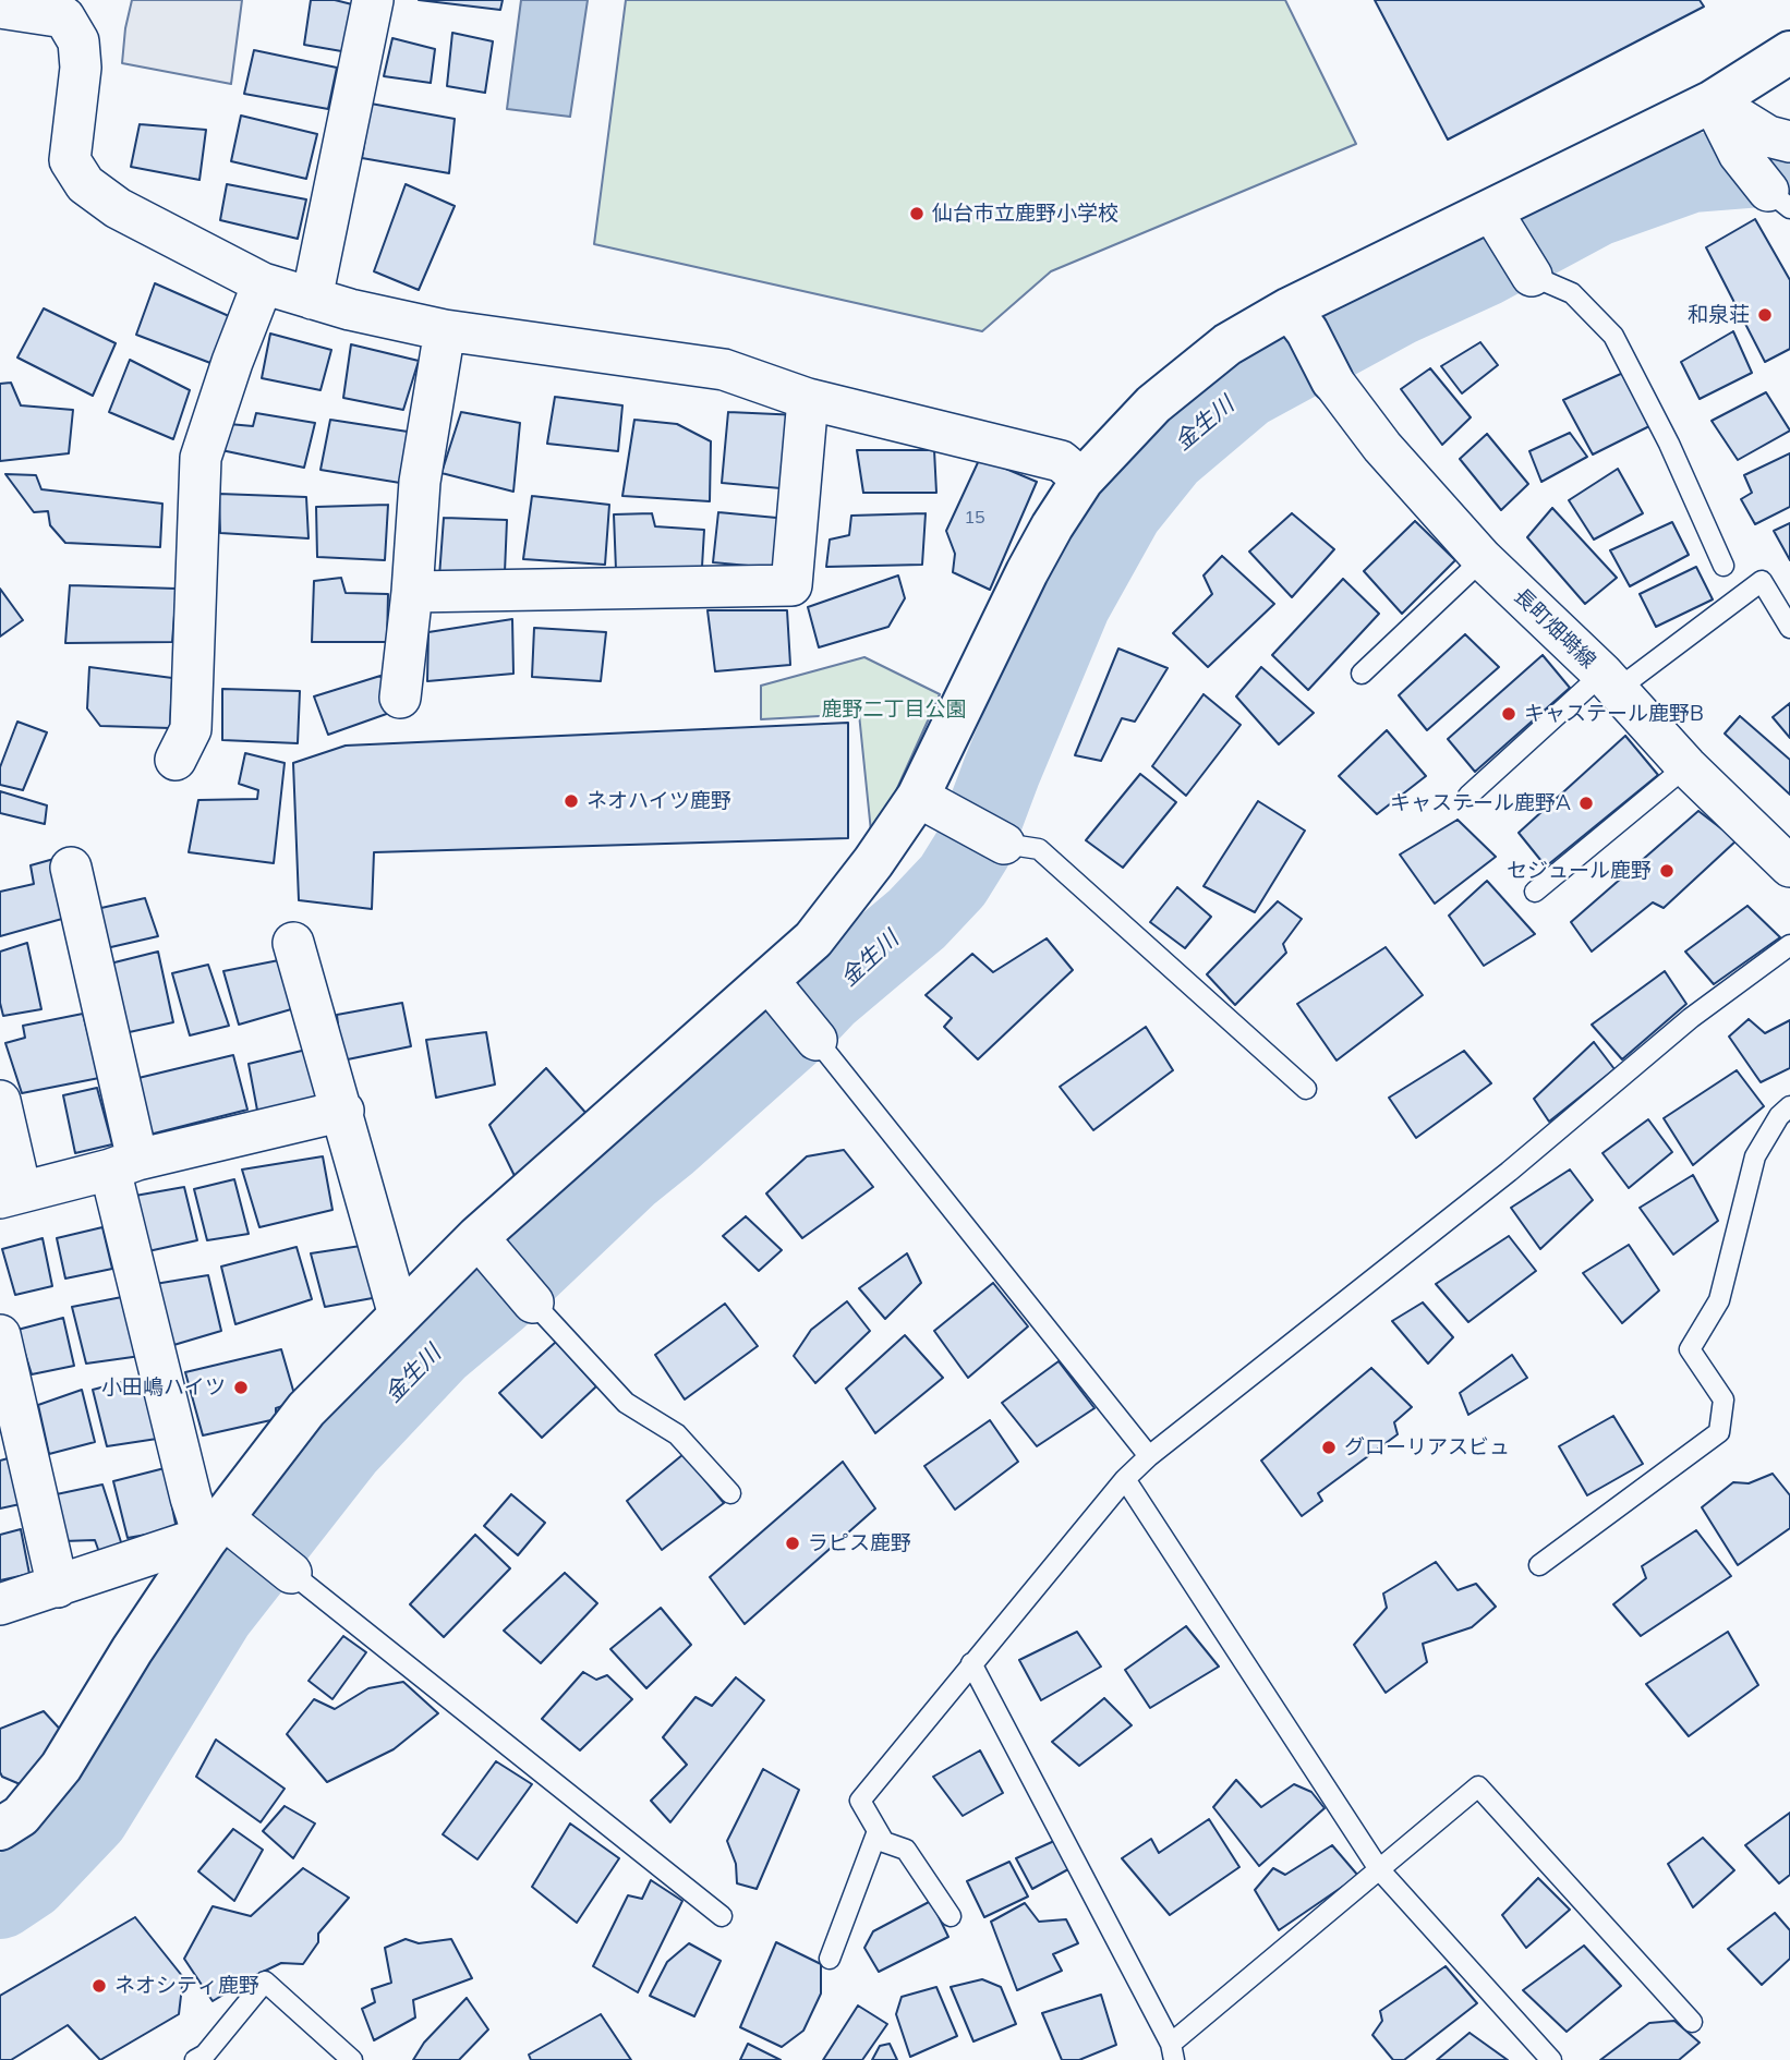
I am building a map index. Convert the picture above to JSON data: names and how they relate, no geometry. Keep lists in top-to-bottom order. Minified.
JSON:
{"streets":{"street":["長町畑塒線"]},"water":["金生川"],"parks":["鹿野二丁目公園"],"places":["仙台市立鹿野小学校","和泉荘","キャステール鹿野B","ネオハイツ鹿野","キャステール鹿野A","セジュール鹿野","小田嶋ハイツ","グローリアスビュ","ラピス鹿野","ネオシティ鹿野"],"house_numbers":["15"]}
